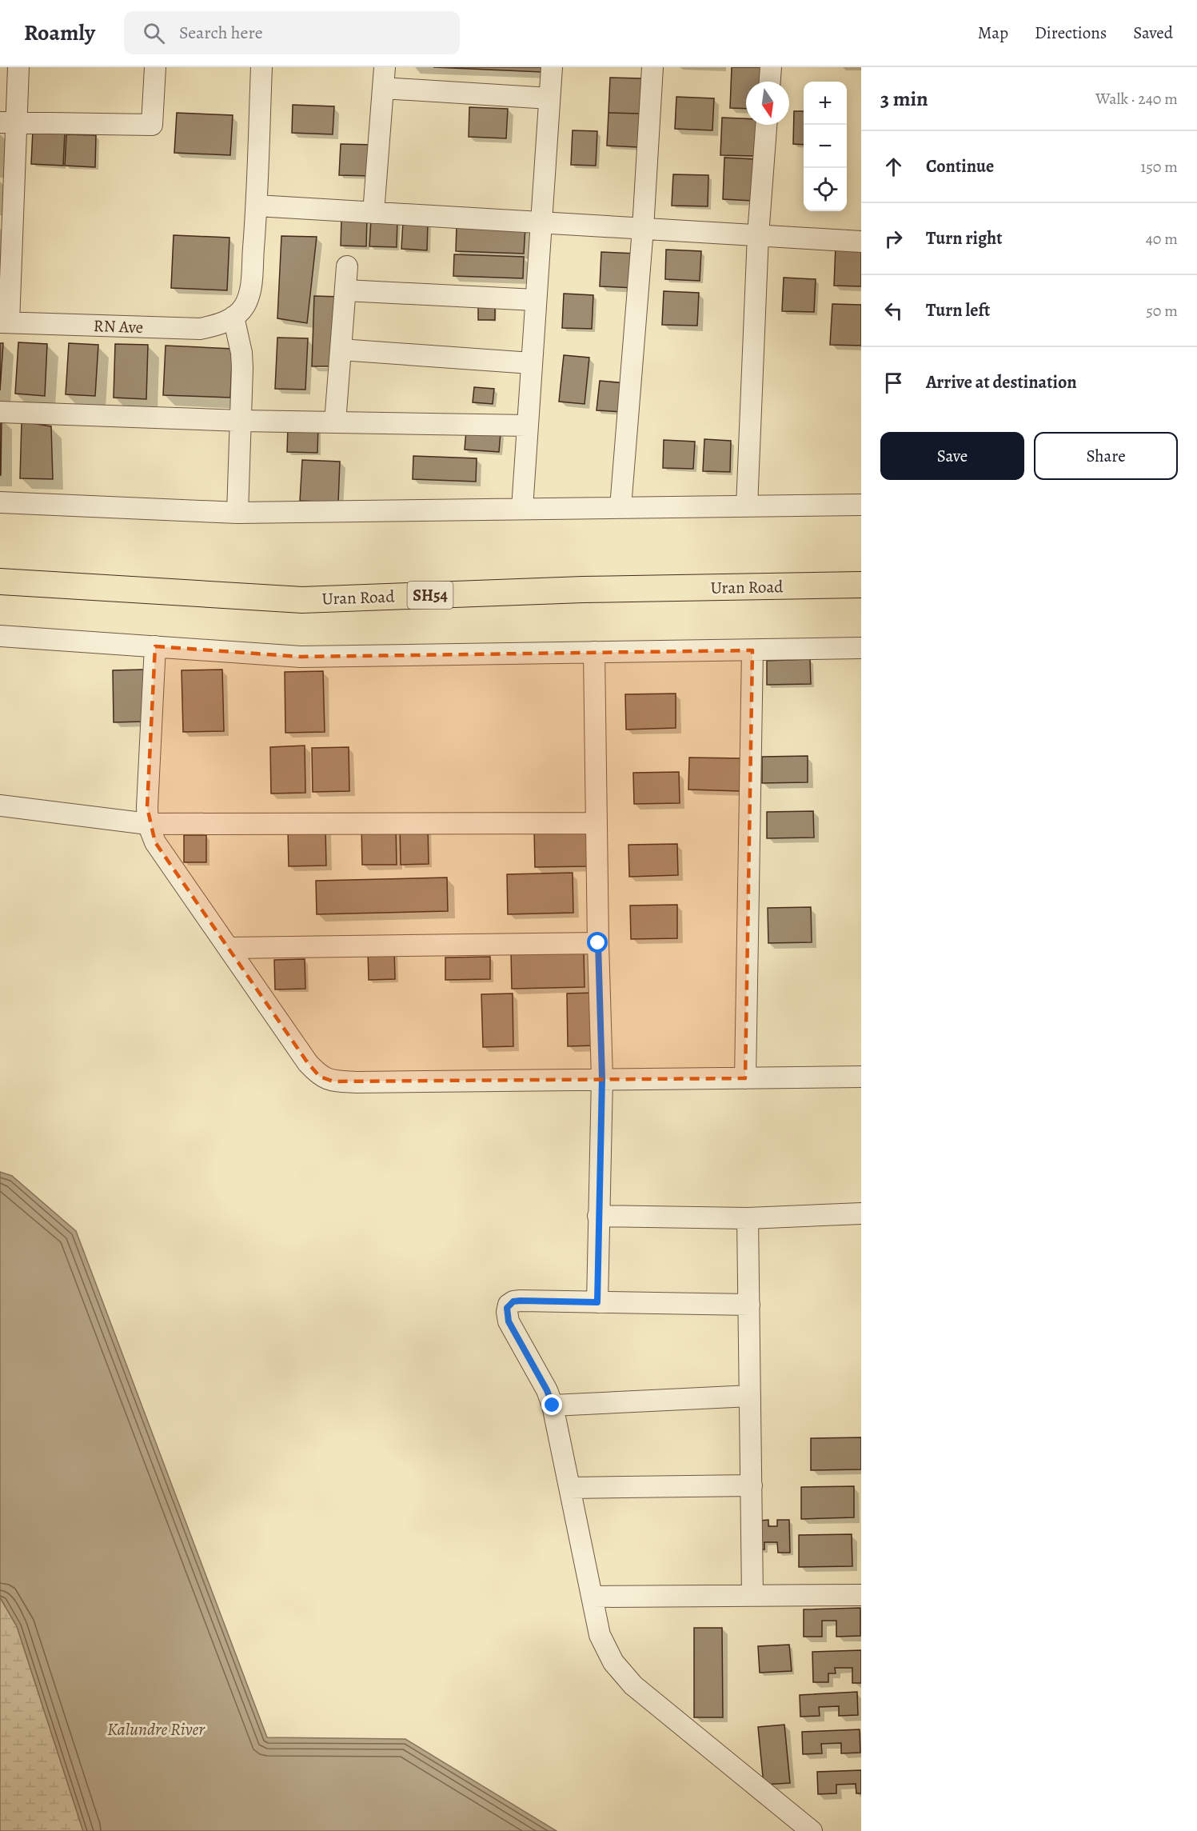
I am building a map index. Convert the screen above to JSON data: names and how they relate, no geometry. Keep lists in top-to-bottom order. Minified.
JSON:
{"streets":{"main road":["Uran Road","SH54"],"street":["RN Ave"]},"water":["Kalundre River"],"north":"bottom","page":{"header":"Roamly","search":"Search here","nav":["Map","Directions","Saved"],"heading":["3 min","Walk · 240 m"],"map_buttons":["+","−"],"list":[["Continue","150 m"],["Turn right","40 m"],["Turn left","50 m"],"Arrive at destination"],"buttons":["Save","Share"]}}
